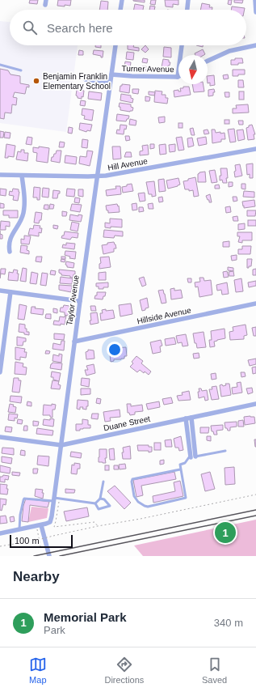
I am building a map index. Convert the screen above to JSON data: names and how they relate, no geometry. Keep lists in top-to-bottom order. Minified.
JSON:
{"streets":{"street":["Turner Avenue","Hill Avenue","Taylor Avenue","Hillside Avenue","Duane Street"]},"crossings":[["Turner Avenue","Taylor Avenue"],["Hill Avenue","Taylor Avenue"],["Taylor Avenue","Hillside Avenue"],["Taylor Avenue","Duane Street"]],"places":["Benjamin Franklin Elementary School"],"scale_bar":"100 m","north":"bottom","page":{"search":"Search here","pins":"1","scale":"100 m","heading":"Nearby","list":[{"mark":"1","name":"Memorial Park","note":"Park","value":"340 m"}],"nav":["Map","Directions","Saved"]}}
